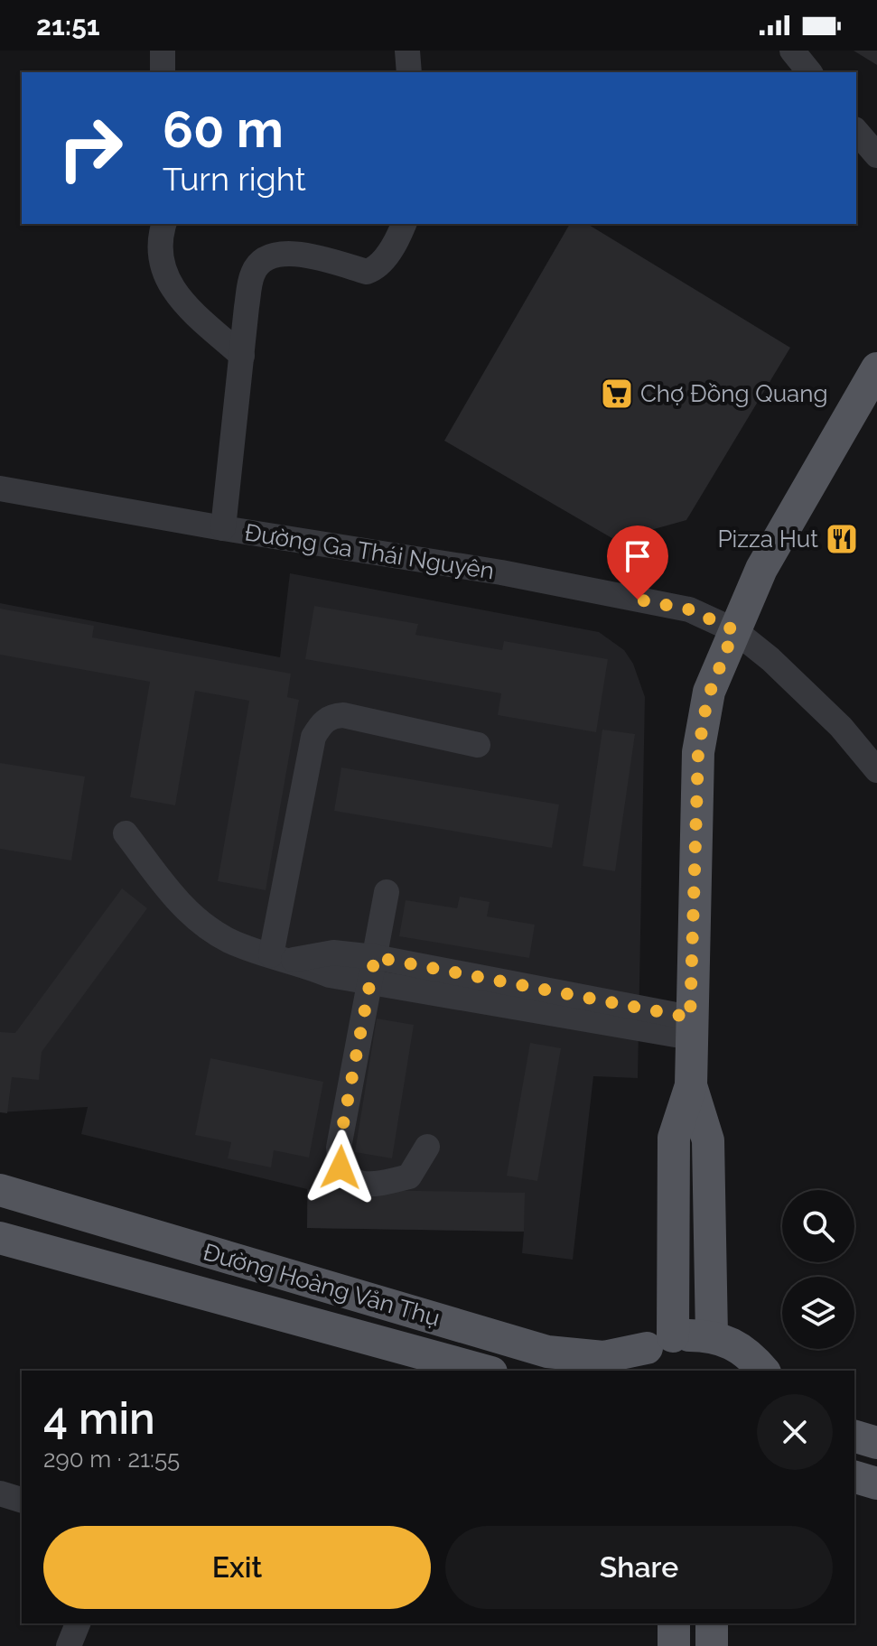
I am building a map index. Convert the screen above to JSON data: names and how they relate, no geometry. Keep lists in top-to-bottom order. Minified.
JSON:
{"streets":{"main road":["Đường Hoàng Văn Thụ"],"street":["Đường Ga Thái Nguyên"]},"places":{"supermarket":["Chợ Đồng Quang"],"restaurant":["Pizza Hut"]},"page":{"status":"21:51","turn":["60 m","Turn right"],"heading":["4 min","290 m · 21:55"],"buttons":["Exit","Share"]}}
